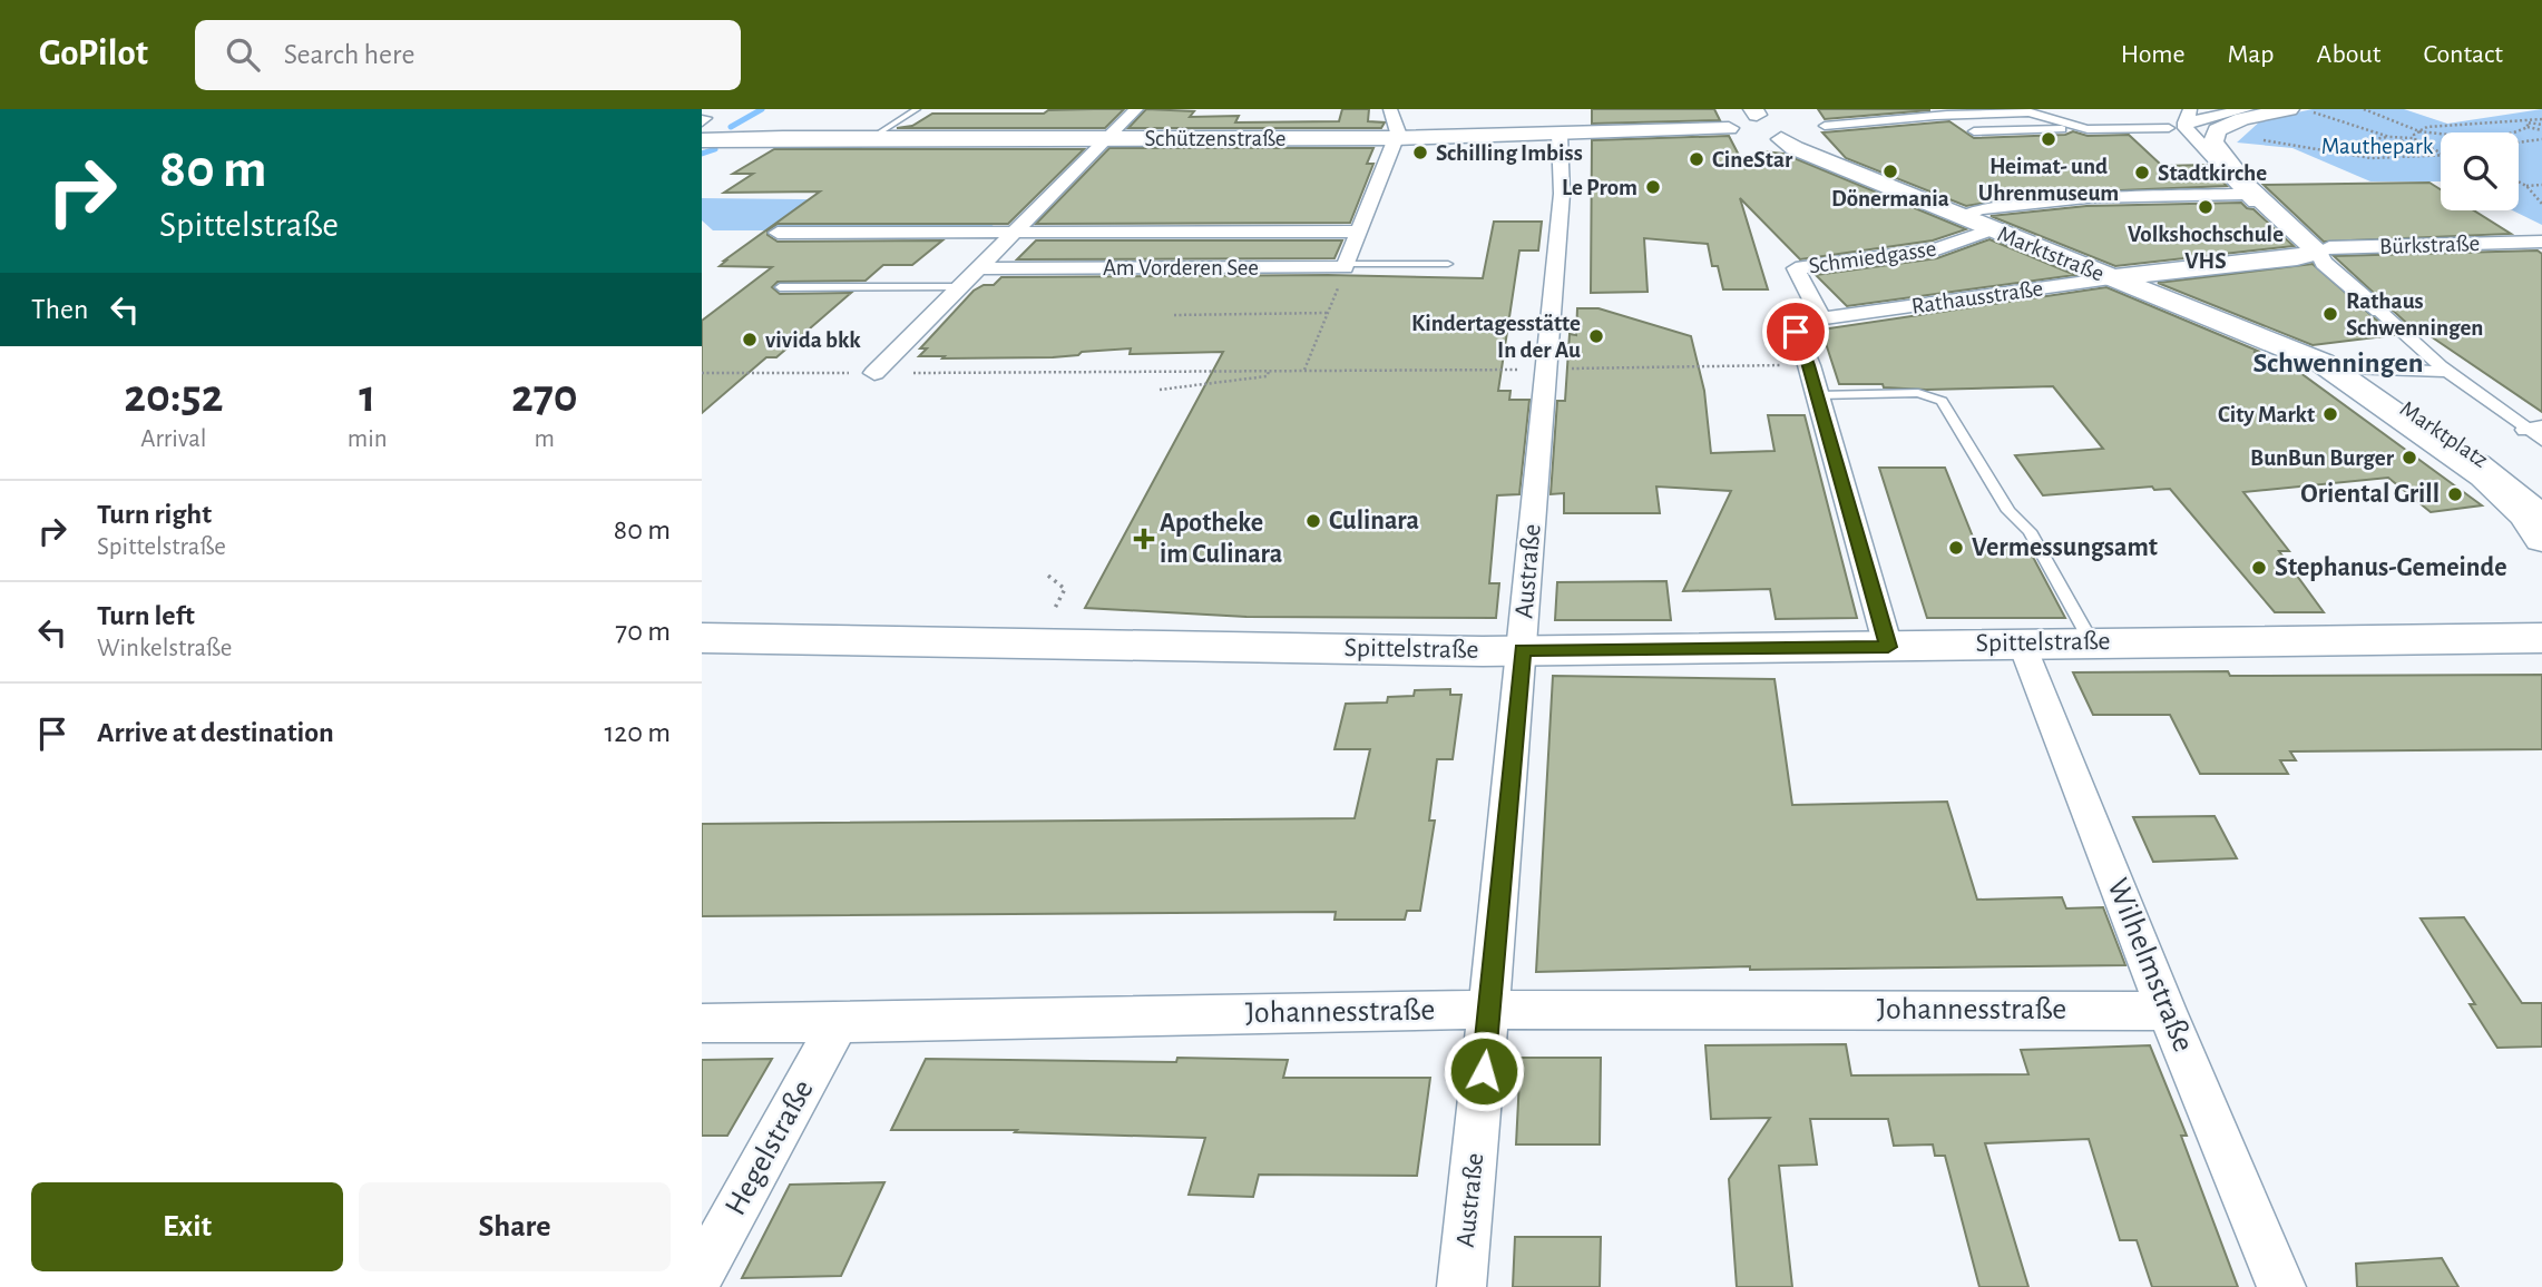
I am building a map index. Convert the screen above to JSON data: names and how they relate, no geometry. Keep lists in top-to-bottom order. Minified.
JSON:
{"streets":{"main road":["Schützenstraße","Marktstraße","Rathausstraße","Marktplatz","Spittelstraße"],"street":["Bürkstraße","Schmiedgasse","Am Vorderen See","Austraße","Wilhelmstraße","Johannesstraße","Hegelstraße"]},"crossings":[["Schützenstraße","Marktstraße"],["Schützenstraße","Austraße"],["Bürkstraße","Rathausstraße"],["Bürkstraße","Marktplatz"],["Marktstraße","Schmiedgasse"],["Marktstraße","Rathausstraße"],["Marktstraße","Marktplatz"],["Schmiedgasse","Rathausstraße"],["Rathausstraße","Marktplatz"],["Austraße","Spittelstraße"],["Austraße","Johannesstraße"],["Spittelstraße","Wilhelmstraße"],["Wilhelmstraße","Johannesstraße"],["Johannesstraße","Hegelstraße"]],"districts":["Schwenningen"],"parks":["Mauthepark"],"places":{"other":["Heimat- und Uhrenmuseum","Schilling Imbiss","CineStar","Dönermania","Stadtkirche","Le Prom","Volkshochschule VHS","Rathaus Schwenningen","Kindertagesstätte In der Au","vivida bkk","City Markt","BunBun Burger","Oriental Grill","Culinara","Vermessungsamt","Stephanus-Gemeinde"],"health":["Apotheke im Culinara"]},"page":{"header":"GoPilot","search":"Search here","nav":["Home","Map","About","Contact"],"turn":["80 m","Spittelstraße"],"then":"Then","eta":["20:52","Arrival","1","min","270","m"],"list":[{"name":"Turn right","note":"Spittelstraße","value":"80 m"},{"name":"Turn left","note":"Winkelstraße","value":"70 m"},{"name":"Arrive at destination","value":"120 m"}],"buttons":["Exit","Share"]}}
